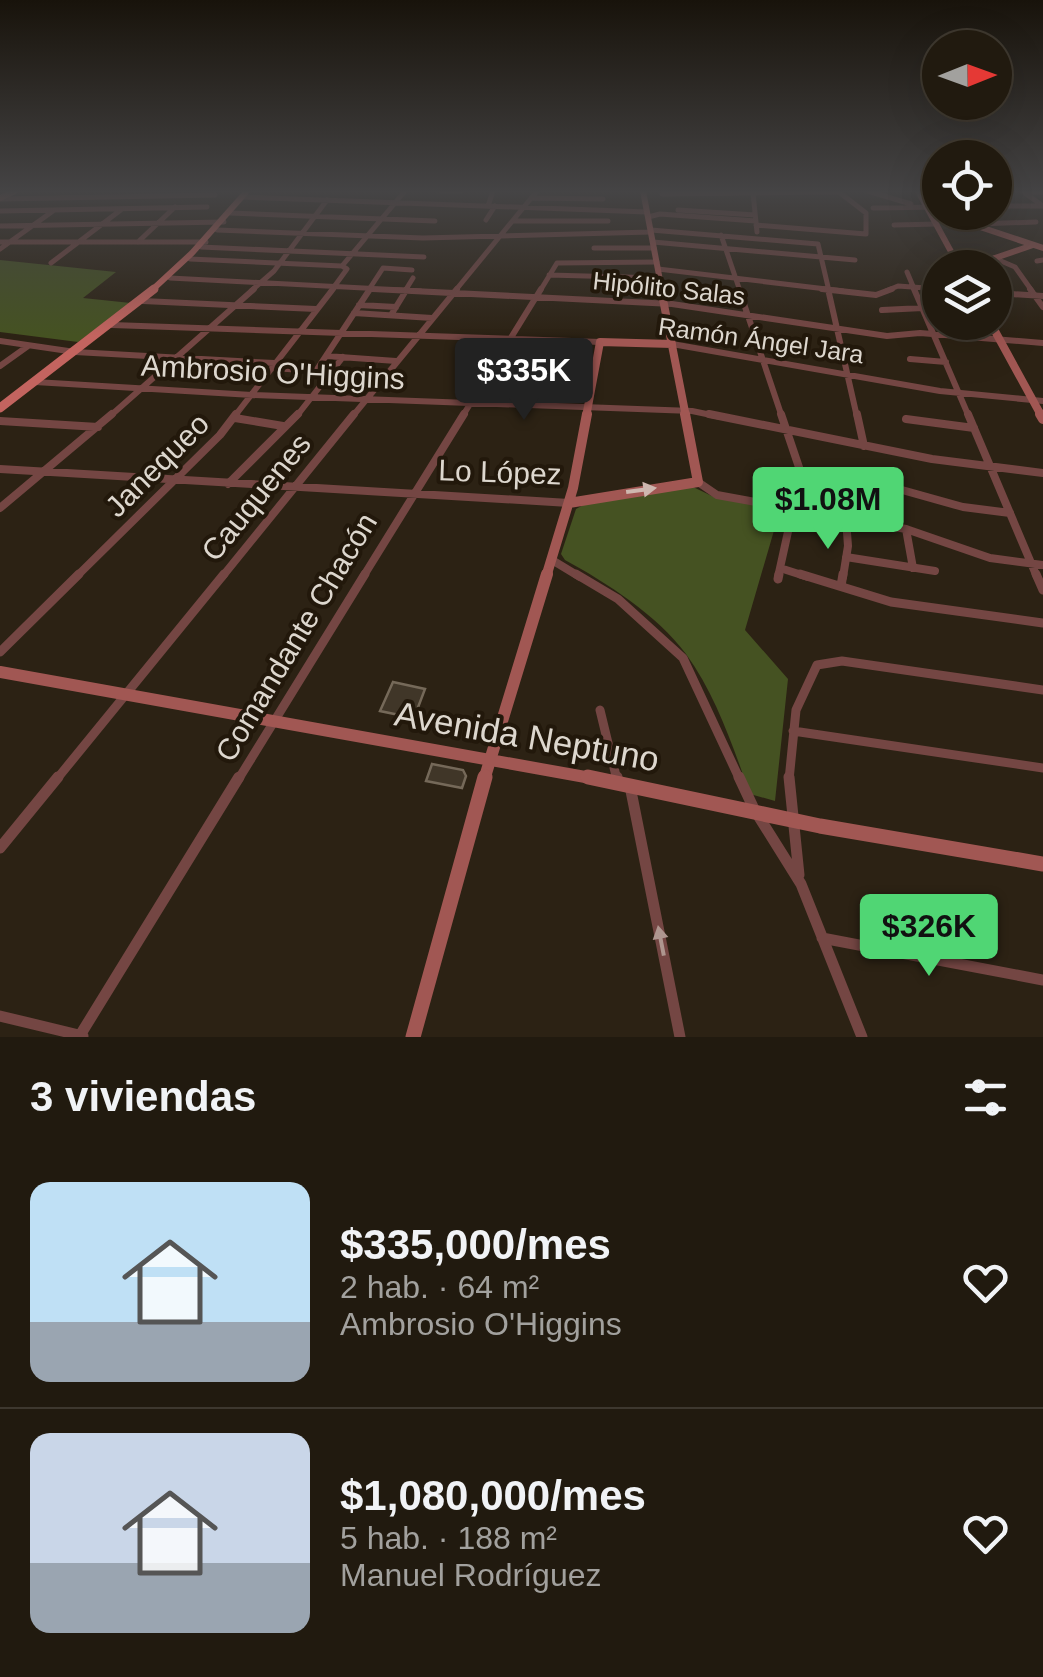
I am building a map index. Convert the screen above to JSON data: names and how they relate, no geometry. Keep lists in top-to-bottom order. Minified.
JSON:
{"streets":{"main road":["Ramón Ángel Jara","Lo López","Avenida Neptuno"],"street":["Hipólito Salas","Ambrosio O'Higgins","Janequeo","Cauquenes","Comandante Chacón"]},"crossings":[["Hipólito Salas","Janequeo"],["Hipólito Salas","Cauquenes"],["Hipólito Salas","Comandante Chacón"],["Ramón Ángel Jara","Janequeo"],["Ramón Ángel Jara","Cauquenes"],["Ramón Ángel Jara","Comandante Chacón"],["Ambrosio O'Higgins","Janequeo"],["Ambrosio O'Higgins","Cauquenes"],["Ambrosio O'Higgins","Comandante Chacón"],["Janequeo","Lo López"],["Lo López","Cauquenes"],["Lo López","Comandante Chacón"],["Cauquenes","Avenida Neptuno"],["Comandante Chacón","Avenida Neptuno"]],"north":"right","page":{"price":["$335K","$1.08M","$326K"],"heading":"3 viviendas","list":[{"name":"$335,000/mes","note":"2 hab. · 64 m² · Ambrosio O'Higgins"},{"name":"$1,080,000/mes","note":"5 hab. · 188 m² · Manuel Rodríguez"}]}}
